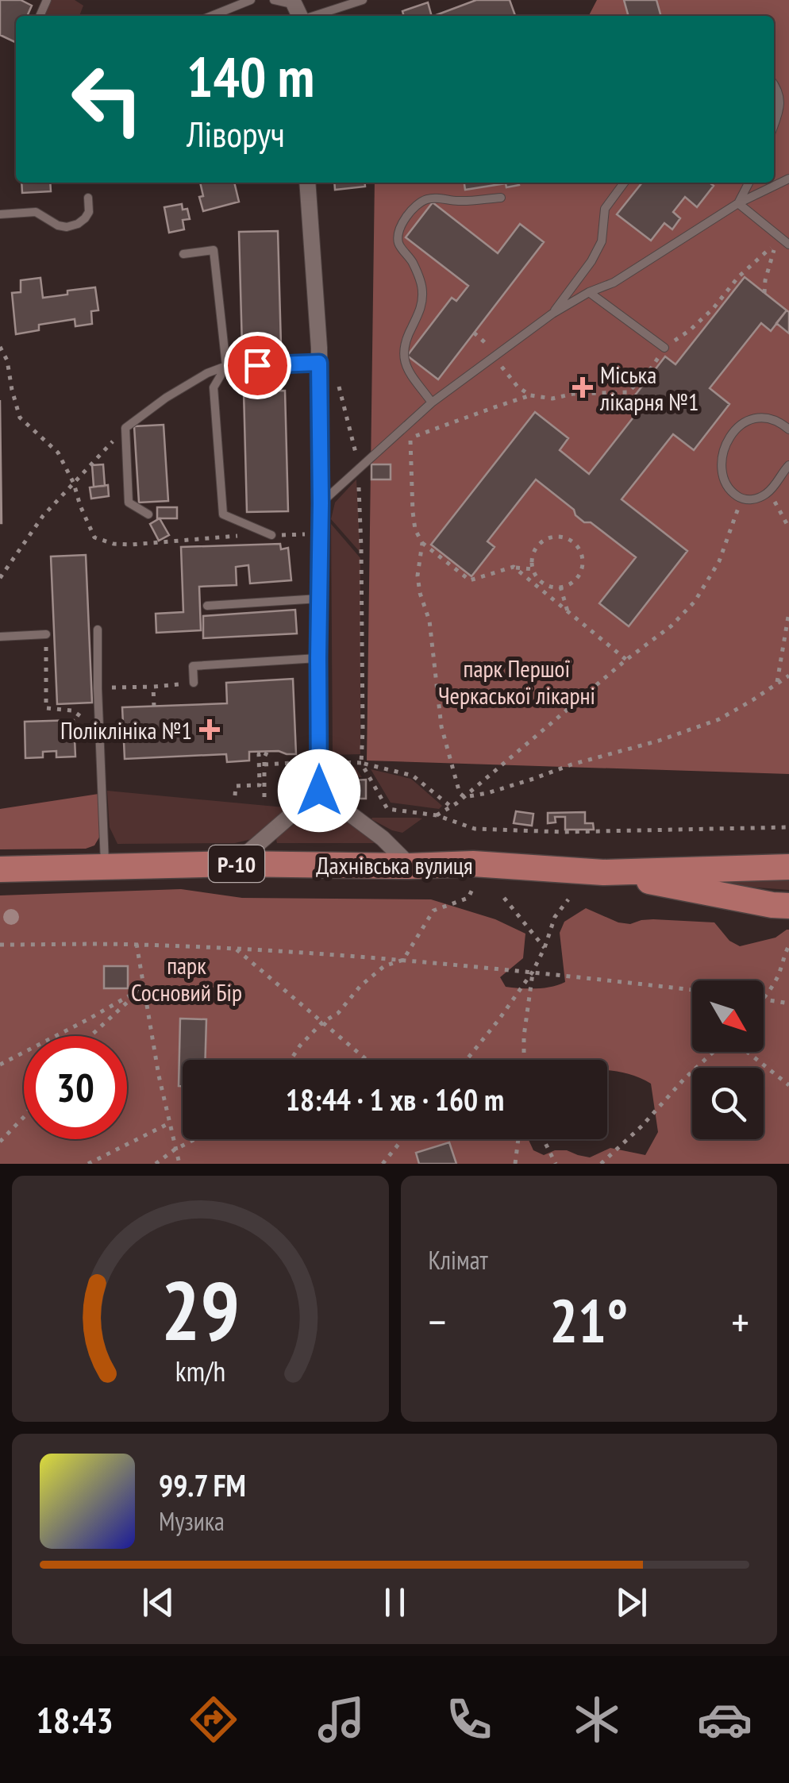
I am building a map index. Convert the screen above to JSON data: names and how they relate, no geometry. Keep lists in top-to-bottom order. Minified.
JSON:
{"streets":{"main road":["Р-10","Дахнівська вулиця"]},"parks":["парк Першої Черкаської лікарні","парк Сосновий Бір"],"places":{"health":["Міська лікарня №1","Поліклініка №1"]},"north":"bottom right","page":{"turn":["140 m","Ліворуч"],"limit":"30","trip":"18:44 · 1 хв · 160 m","tile":"Клімат","heat":["−","21°","+"],"song":["99.7 FM","Музика"],"tabs":"18:43","gauge":["29","km/h"]}}
